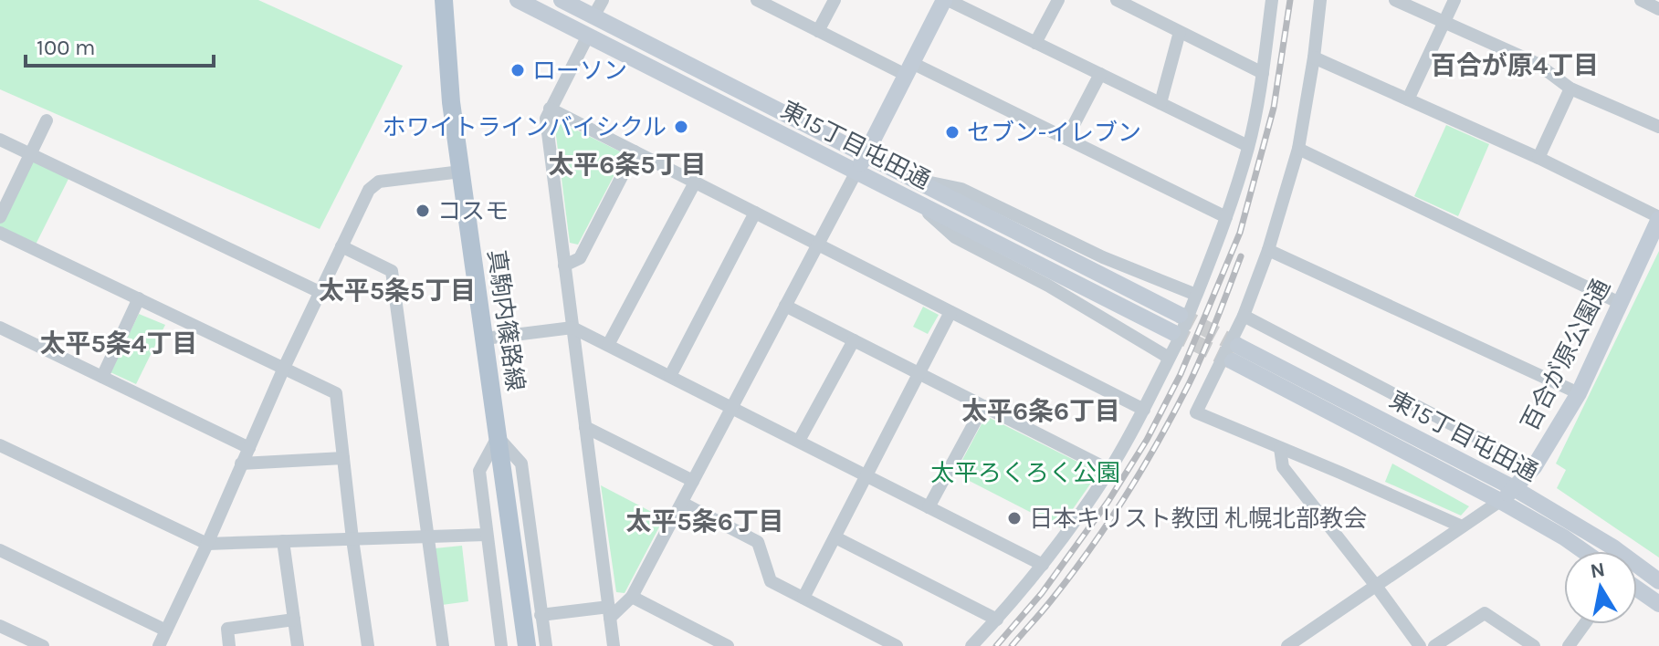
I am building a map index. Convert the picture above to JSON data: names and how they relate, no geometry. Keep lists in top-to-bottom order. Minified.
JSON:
{"streets":{"main road":["真駒内篠路線"],"street":["東15丁目屯田通","百合が原公園通"]},"crossings":[["東15丁目屯田通","百合が原公園通"]],"districts":["百合が原4丁目","太平6条5丁目","太平5条5丁目","太平5条4丁目","太平6条6丁目","太平5条6丁目"],"parks":["太平ろくろく公園"],"places":["ローソン","ホワイトラインバイシクル","セブン-イレブン","コスモ","日本キリスト教団 札幌北部教会"],"scale_bar":"100 m","north":"top"}
